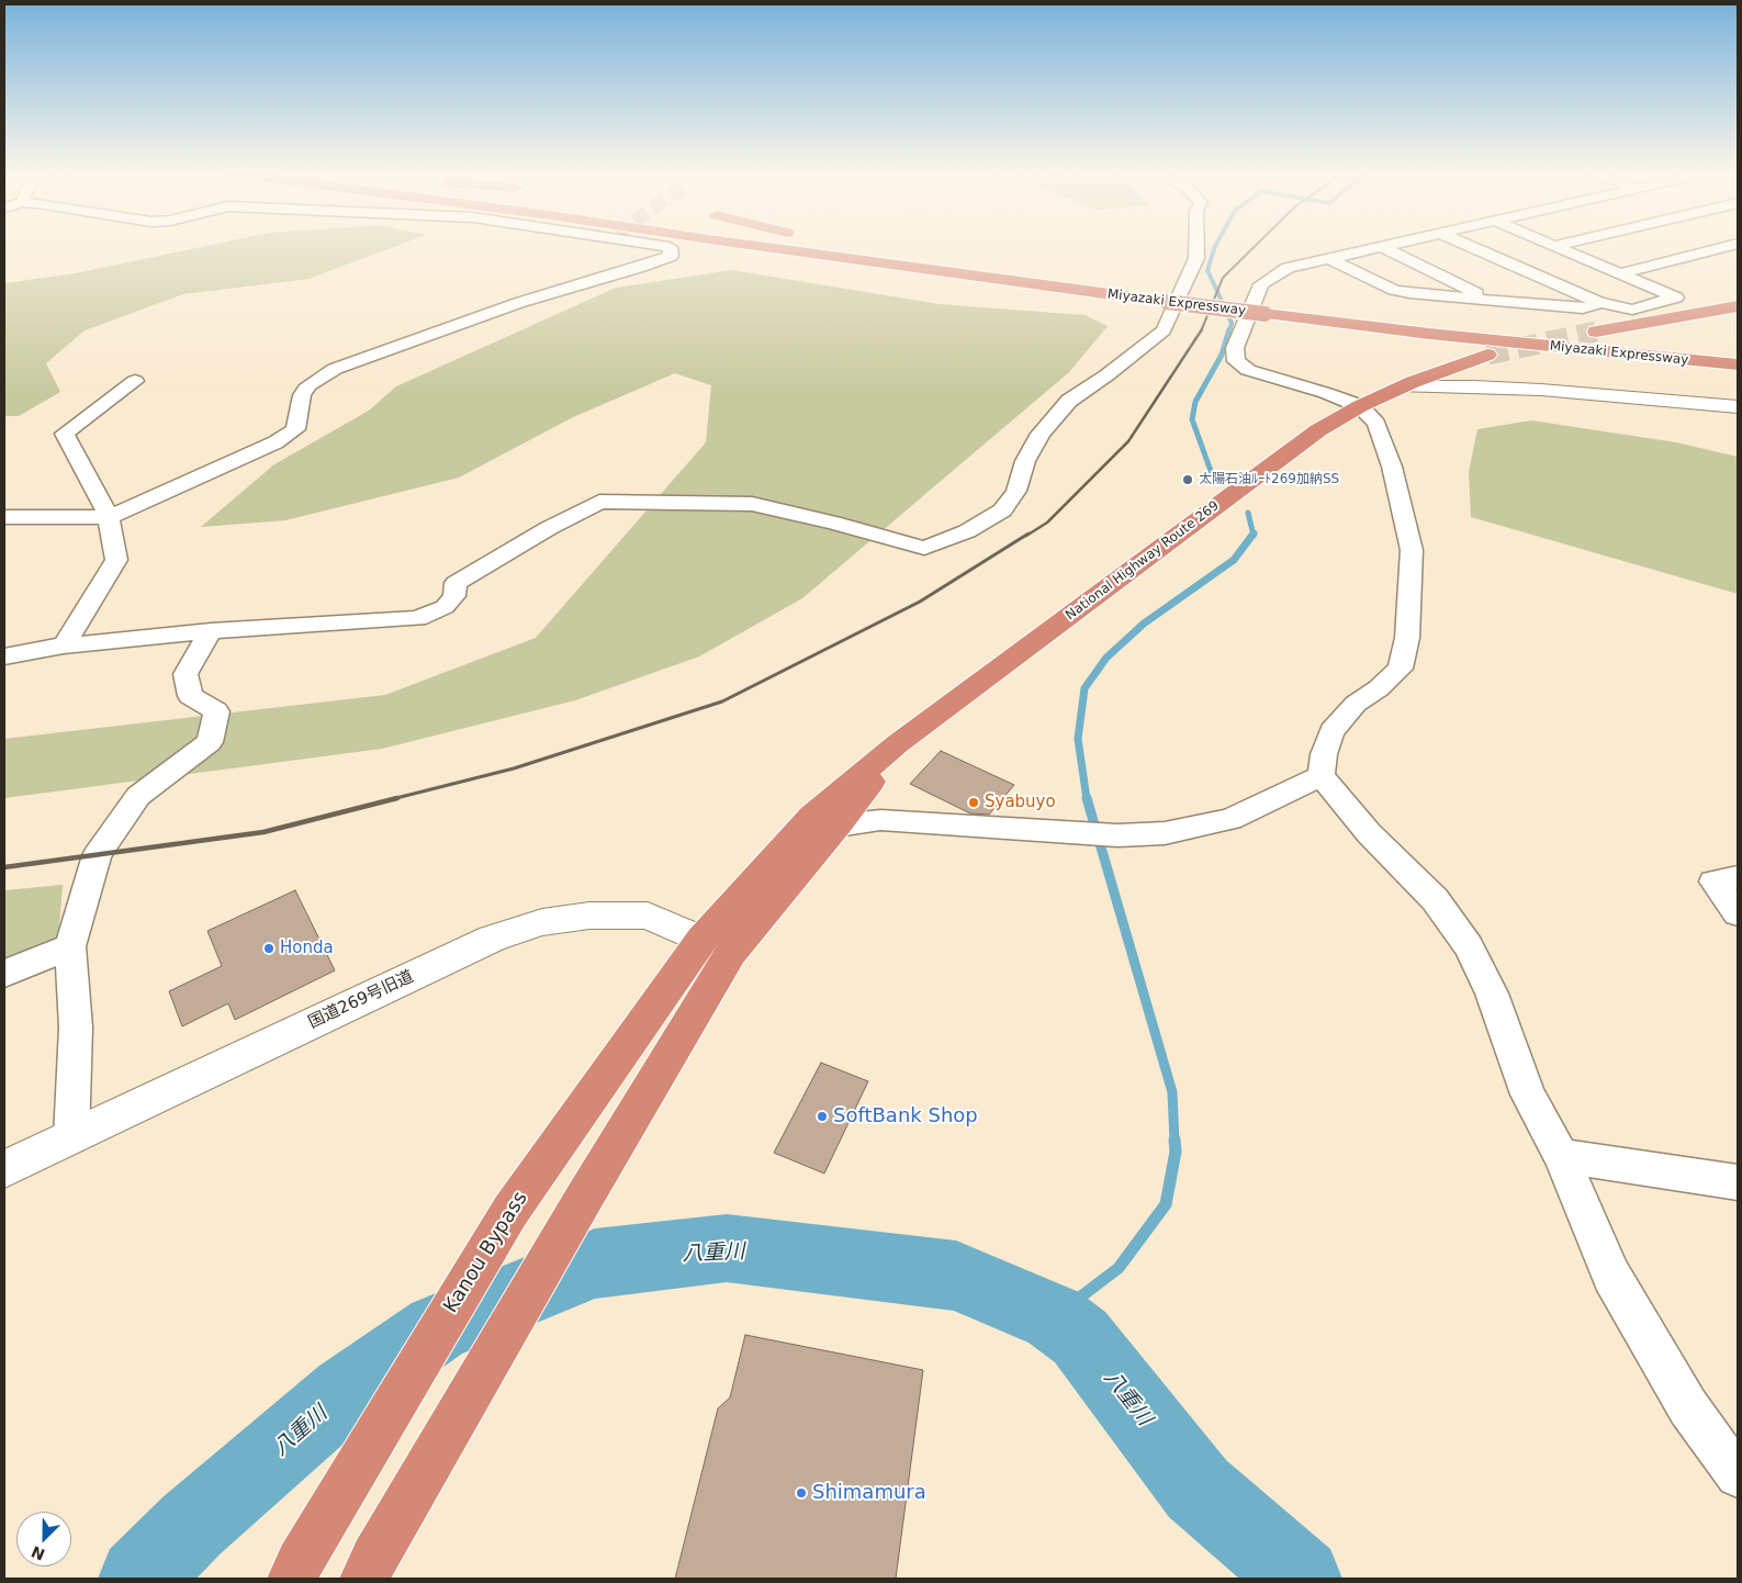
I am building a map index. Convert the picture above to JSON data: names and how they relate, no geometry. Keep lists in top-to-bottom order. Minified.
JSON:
{"streets":{"highway":["Miyazaki Expressway","National Highway Route 269","Kanou Bypass"],"street":["国道269号旧道"]},"crossings":[["National Highway Route 269","国道269号旧道"],["National Highway Route 269","Kanou Bypass"],["国道269号旧道","Kanou Bypass"]],"water":["八重川"],"places":["太陽石油ﾙｰﾄ269加納SS","Syabuyo","Honda","SoftBank Shop","Shimamura"],"north":"bottom left"}
